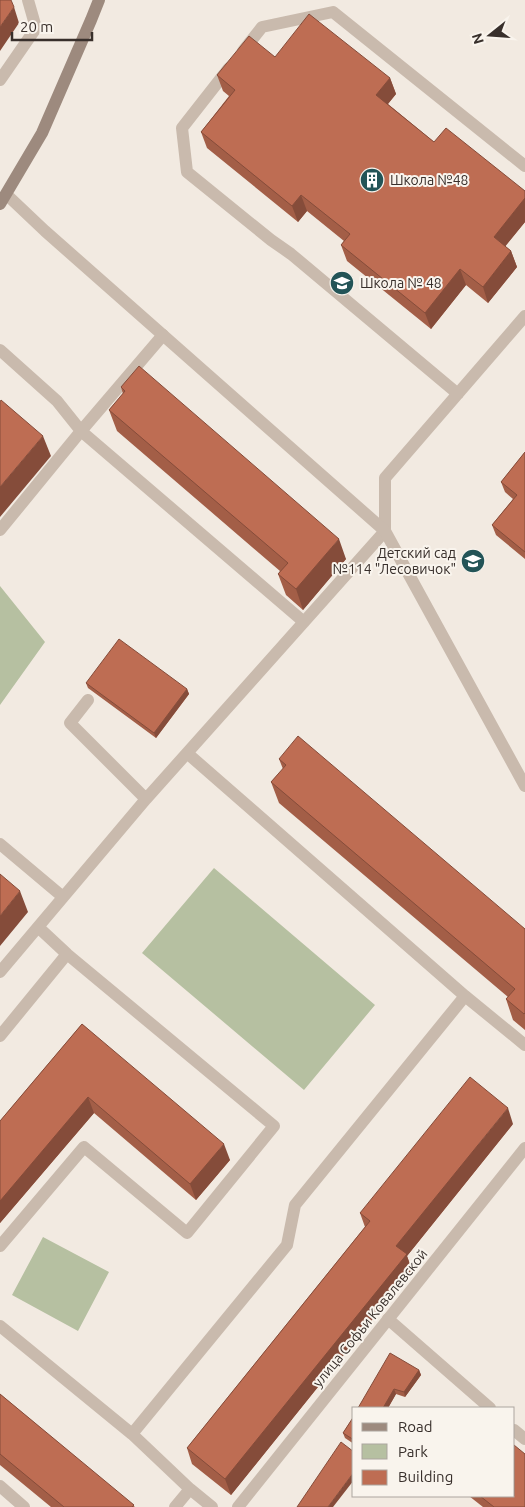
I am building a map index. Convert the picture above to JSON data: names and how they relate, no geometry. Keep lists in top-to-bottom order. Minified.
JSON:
{"streets":{"street":["улица Софьи Ковалевской"]},"places":{"building":["Школа №48"],"school or university":["Школа № 48","Детский сад №114 \"Лесовичок\""]},"legend":["Road","Park","Building"],"scale_bar":"20 m","north":"left"}
